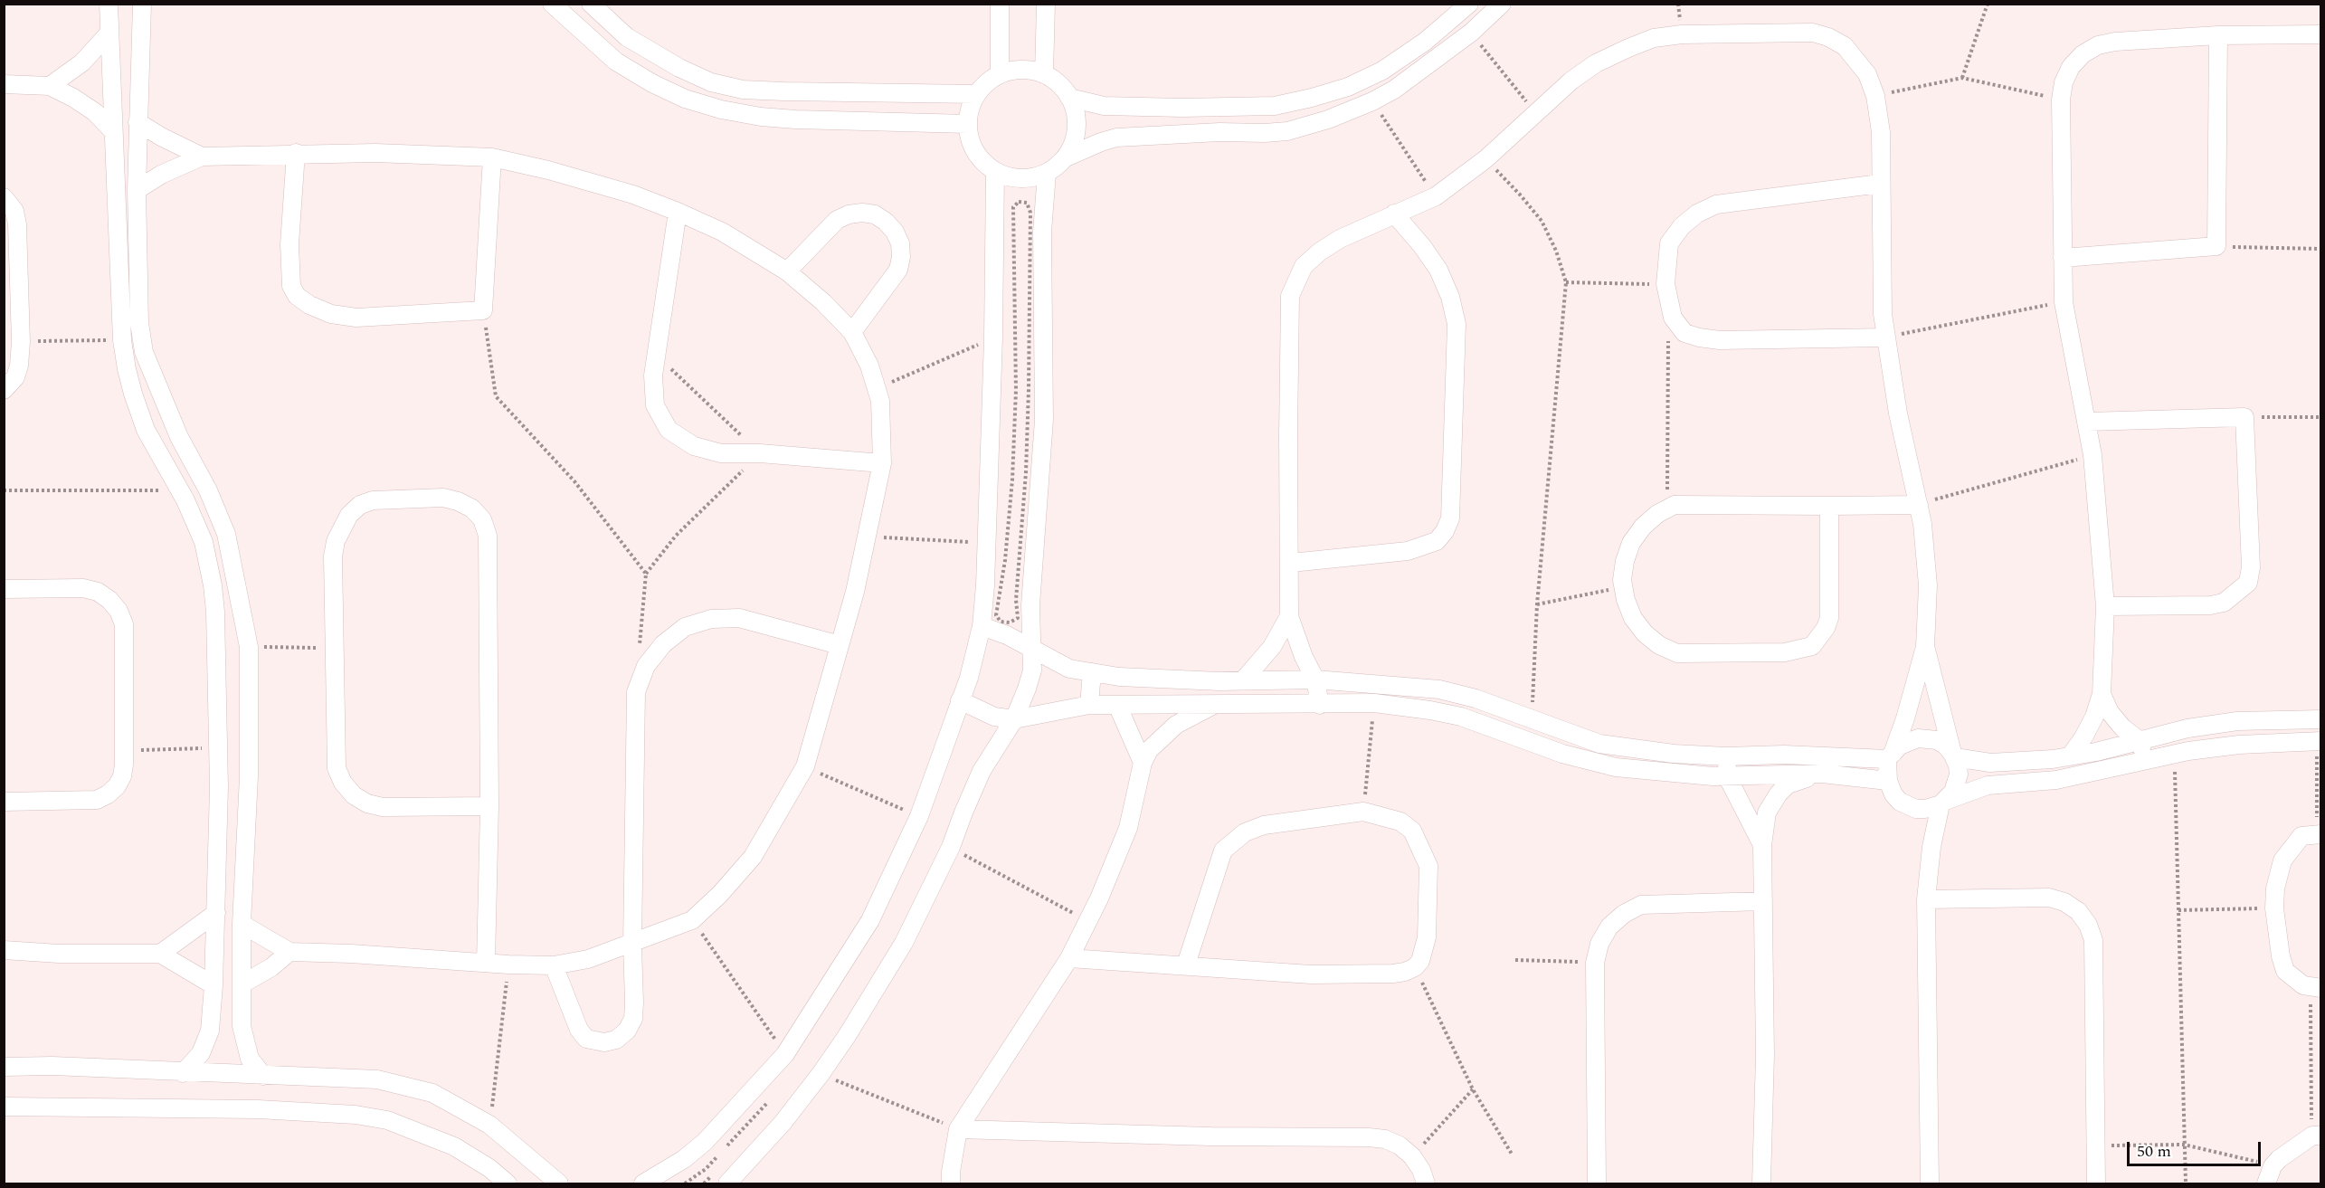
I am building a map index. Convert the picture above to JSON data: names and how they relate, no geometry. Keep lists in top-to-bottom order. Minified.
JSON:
{"scale_bar":"50 m"}
